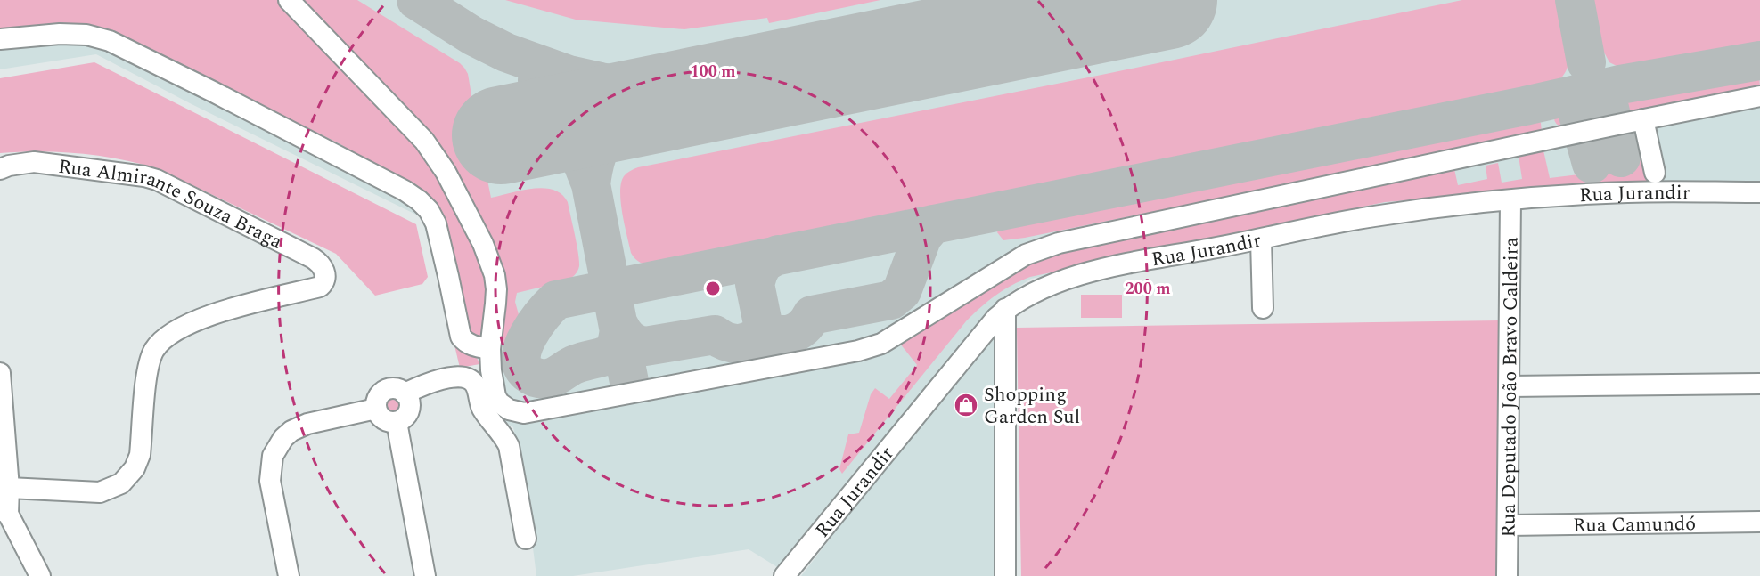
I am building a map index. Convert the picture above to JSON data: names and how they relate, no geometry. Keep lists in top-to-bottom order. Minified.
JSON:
{"streets":{"street":["Rua Jurandir","Rua Almirante Souza Braga","Rua Deputado João Bravo Caldeira","Rua Camundó"]},"crossings":[["Rua Jurandir","Rua Deputado João Bravo Caldeira"],["Rua Deputado João Bravo Caldeira","Rua Camundó"]],"places":{"shop":["Shopping Garden Sul"]},"rings":["100 m","200 m"]}
